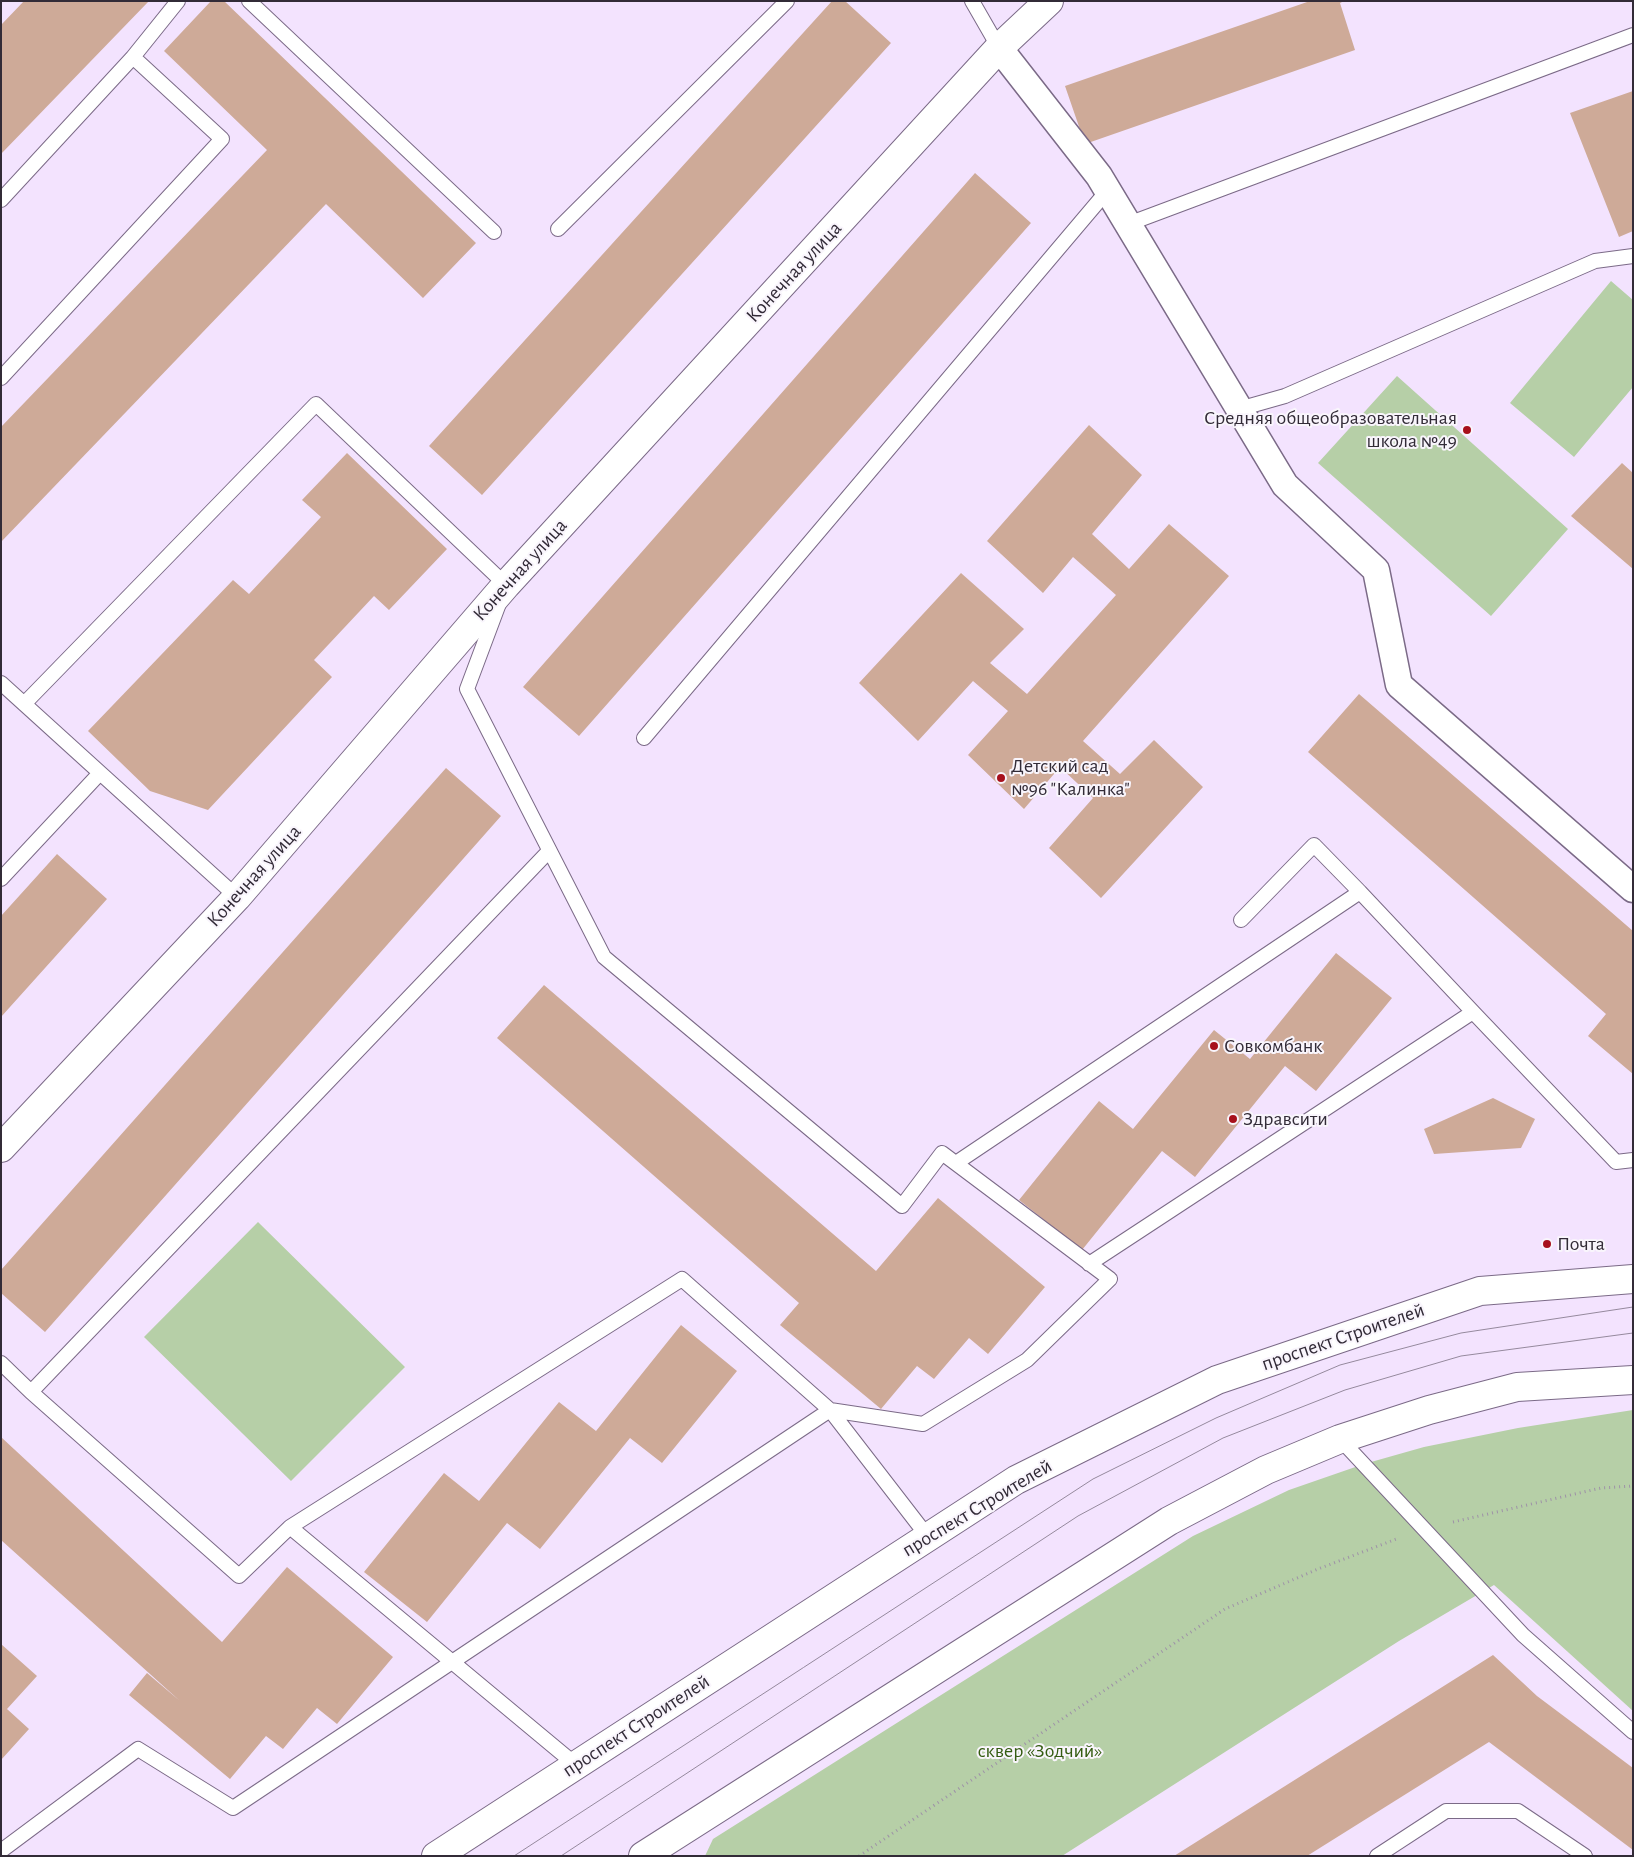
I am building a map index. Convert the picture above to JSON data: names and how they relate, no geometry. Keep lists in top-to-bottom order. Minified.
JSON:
{"streets":{"main road":["Конечная улица","проспект Строителей"]},"parks":["сквер «Зодчий»"],"places":["Средняя общеобразовательная школа №49","Детский сад №96 \"Калинка\"","Совкомбанк","Здравсити","Почта"]}
